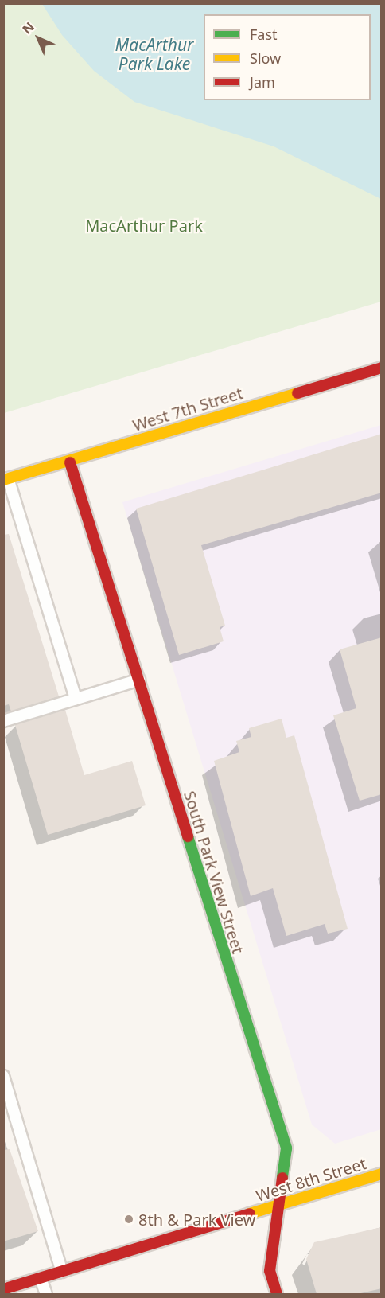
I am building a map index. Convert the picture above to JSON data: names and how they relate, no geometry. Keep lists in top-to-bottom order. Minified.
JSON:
{"streets":{"street":["West 7th Street","South Park View Street","West 8th Street"]},"crossings":[["West 7th Street","South Park View Street"],["South Park View Street","West 8th Street"]],"water":["MacArthur Park Lake"],"parks":["MacArthur Park"],"places":["8th & Park View"],"legend":["Fast","Slow","Jam"],"north":"top left"}
